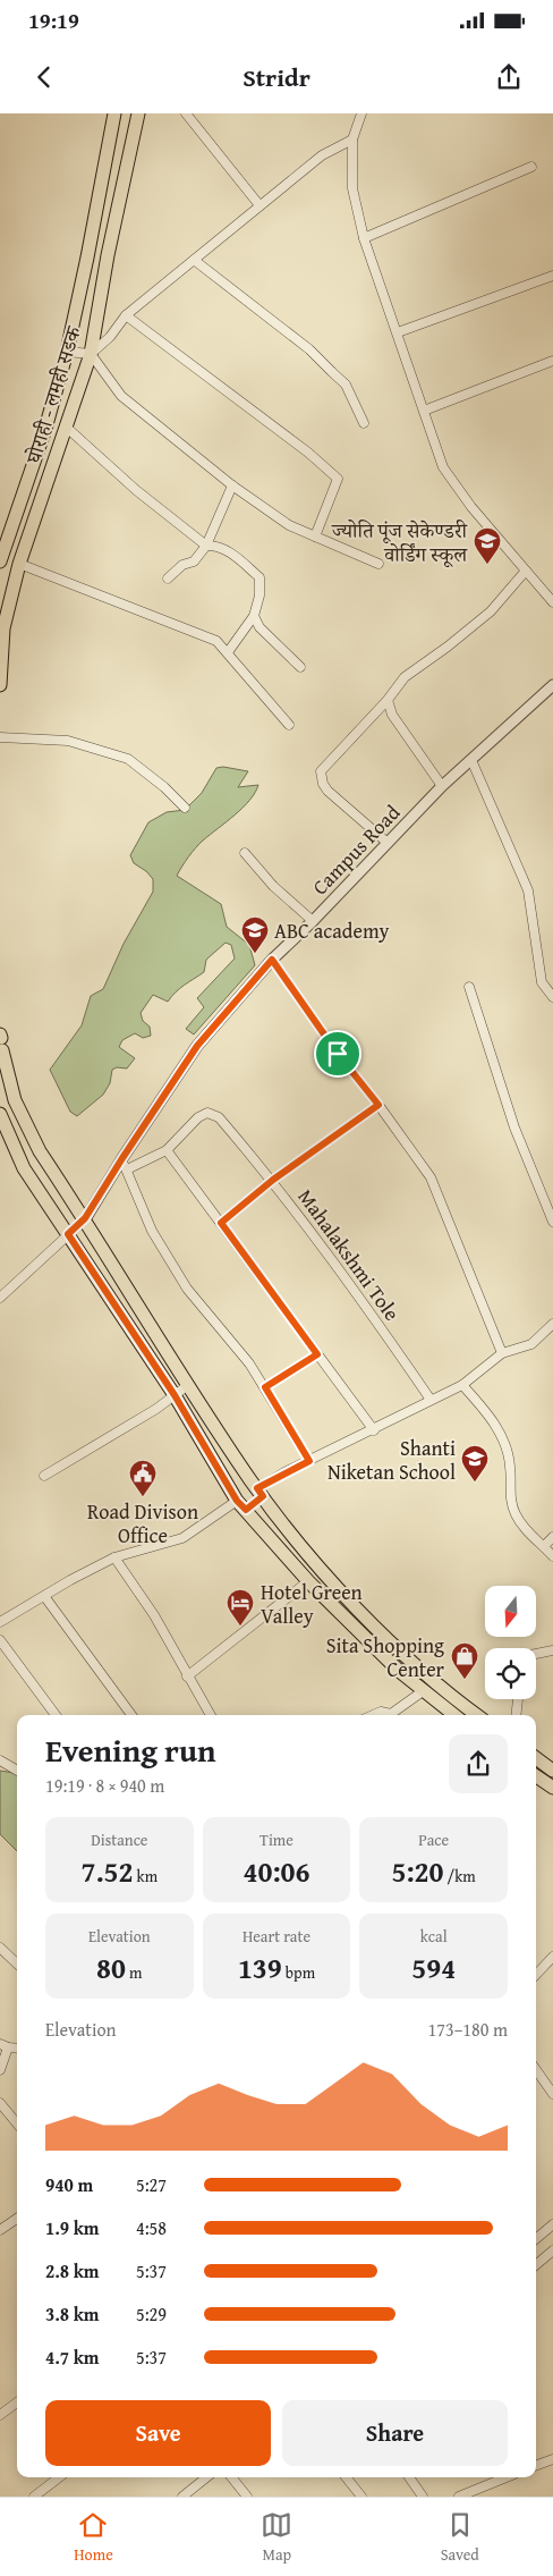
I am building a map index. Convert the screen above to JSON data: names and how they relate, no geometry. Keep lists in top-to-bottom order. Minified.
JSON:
{"streets":{"main road":["घोराही - लमही सडक"],"street":["Campus Road","Mahalakshmi Tole"]},"places":{"school or university":["ज्योति पूंज सेकेण्डरी वोर्डिंग स्कूल","ABC academy","Shanti Niketan School"],"public building":["Road Divison Office"],"hotel":["Hotel Green Valley"],"shop":["Sita Shopping Center"]},"north":"bottom","page":{"status":"19:19","header":"Stridr","heading":["Evening run","19:19 · 8 × 940 m"],"stats":[["Distance","7.52 km"],["Time","40:06"],["Pace","5:20 /km"],["Elevation","80 m"],["Heart rate","139 bpm"],["kcal","594"]],"chart":["Elevation","173–180 m"],"list":[{"name":"940 m","note":"5:27"},{"name":"1.9 km","note":"4:58"},{"name":"2.8 km","note":"5:37"},{"name":"3.8 km","note":"5:29"},{"name":"4.7 km","note":"5:37"}],"buttons":["Save","Share"],"tabs":["Home","Map","Saved"]}}
